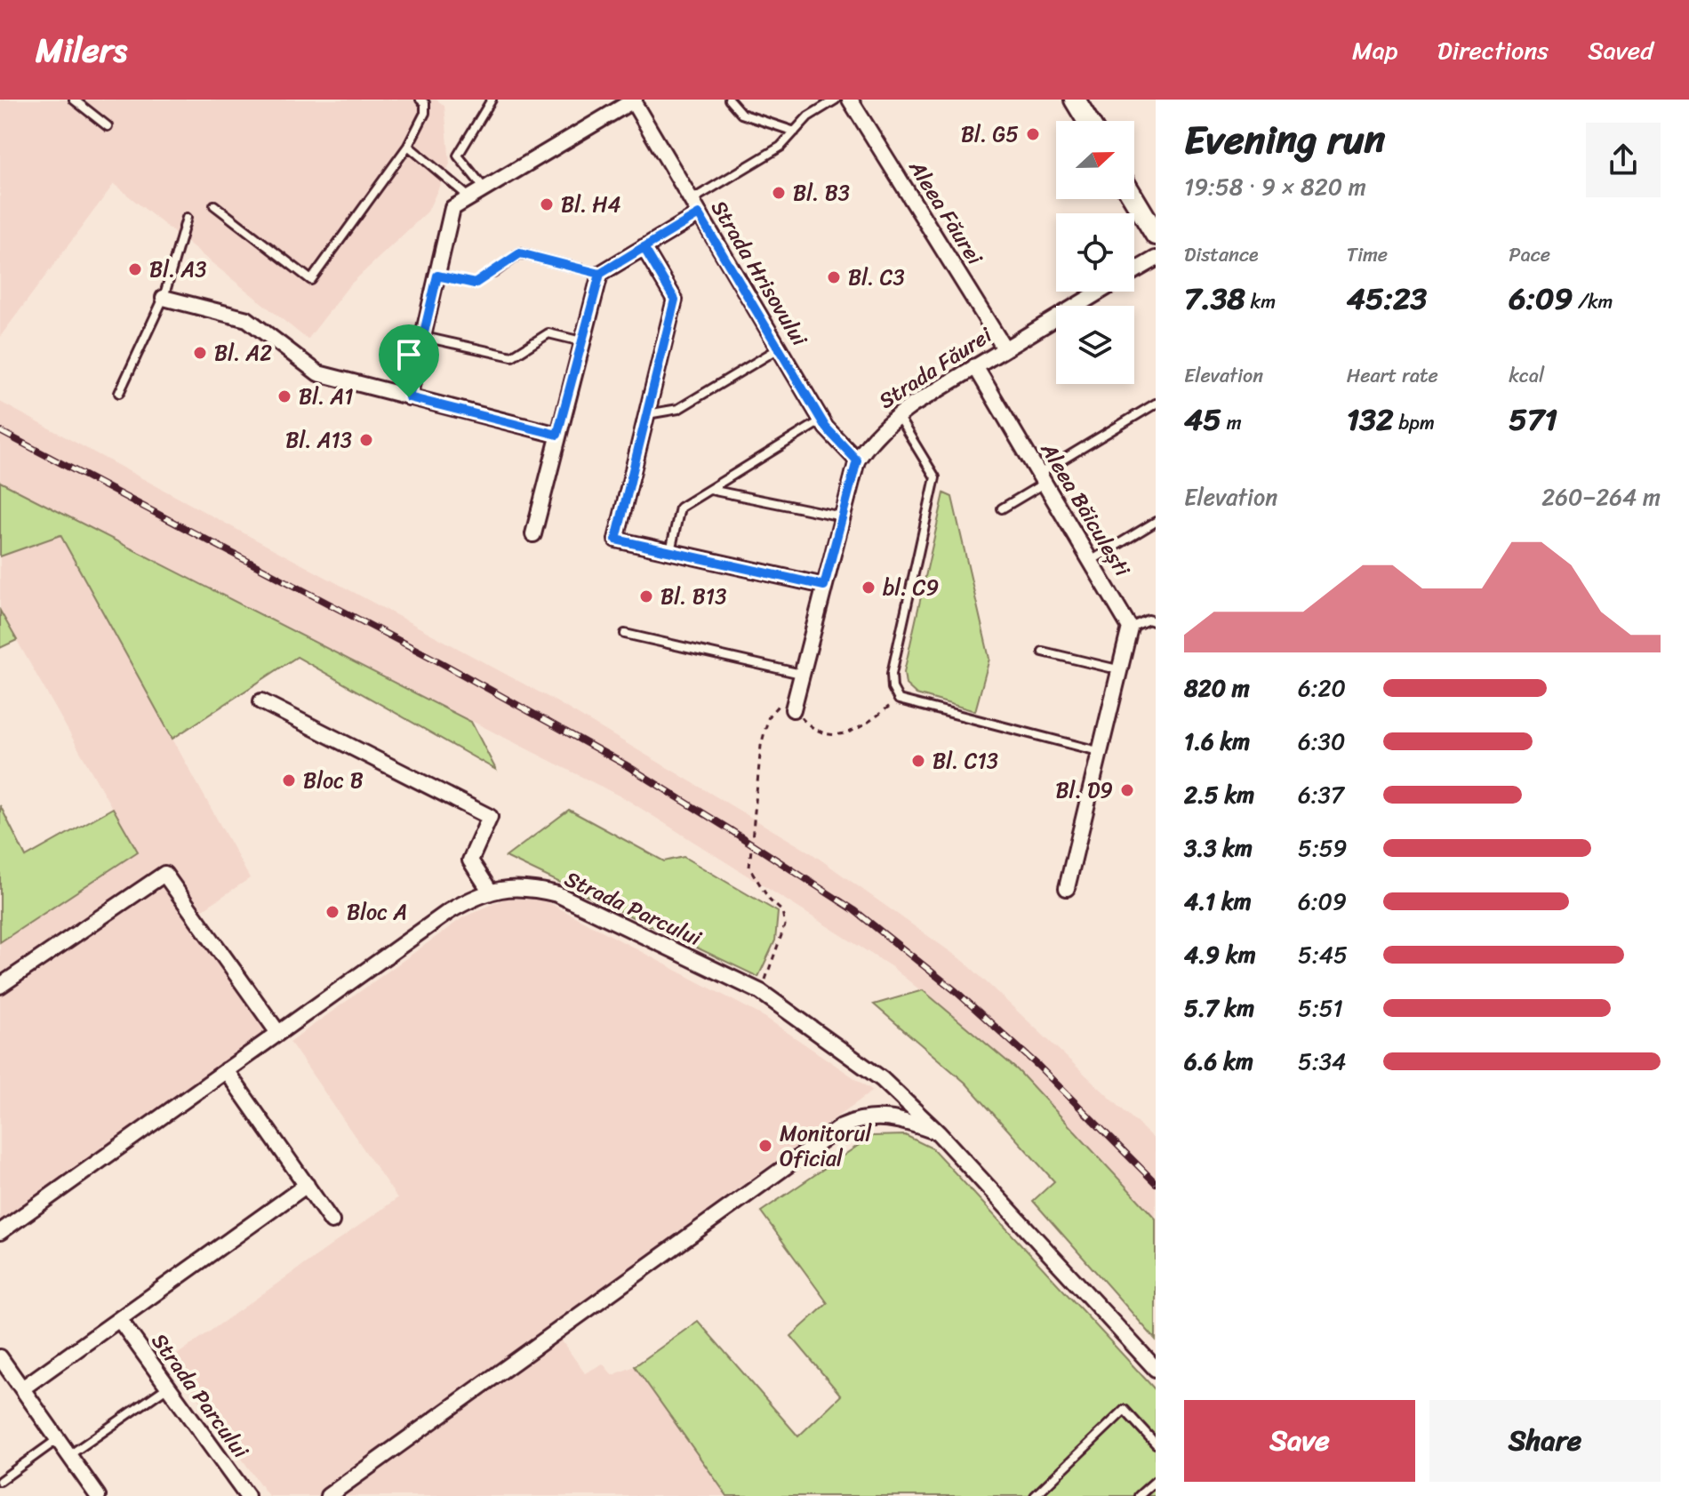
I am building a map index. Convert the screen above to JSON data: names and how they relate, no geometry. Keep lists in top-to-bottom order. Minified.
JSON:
{"streets":{"street":["Aleea Făurei","Strada Hrisovului","Strada Făurei","Aleea Băiculești","Strada Parcului"]},"crossings":[["Aleea Făurei","Strada Făurei"],["Strada Hrisovului","Strada Făurei"],["Strada Făurei","Aleea Băiculești"]],"places":["Bl. G5","Bl. B3","Bl. H4","Bl. A3","Bl. C3","Bl. A2","Bl. A1","Bl. A13","bl. C9","Bl. B13","Bl. C13","Bloc B","Bl. D9","Bloc A","Monitorul Oficial"],"north":"right","page":{"header":"Milers","nav":["Map","Directions","Saved"],"heading":["Evening run","19:58 · 9 × 820 m"],"stats":[["Distance","7.38 km"],["Time","45:23"],["Pace","6:09 /km"],["Elevation","45 m"],["Heart rate","132 bpm"],["kcal","571"]],"chart":["Elevation","260–264 m"],"list":[{"name":"820 m","note":"6:20"},{"name":"1.6 km","note":"6:30"},{"name":"2.5 km","note":"6:37"},{"name":"3.3 km","note":"5:59"},{"name":"4.1 km","note":"6:09"},{"name":"4.9 km","note":"5:45"},{"name":"5.7 km","note":"5:51"},{"name":"6.6 km","note":"5:34"}],"buttons":["Save","Share"]}}
